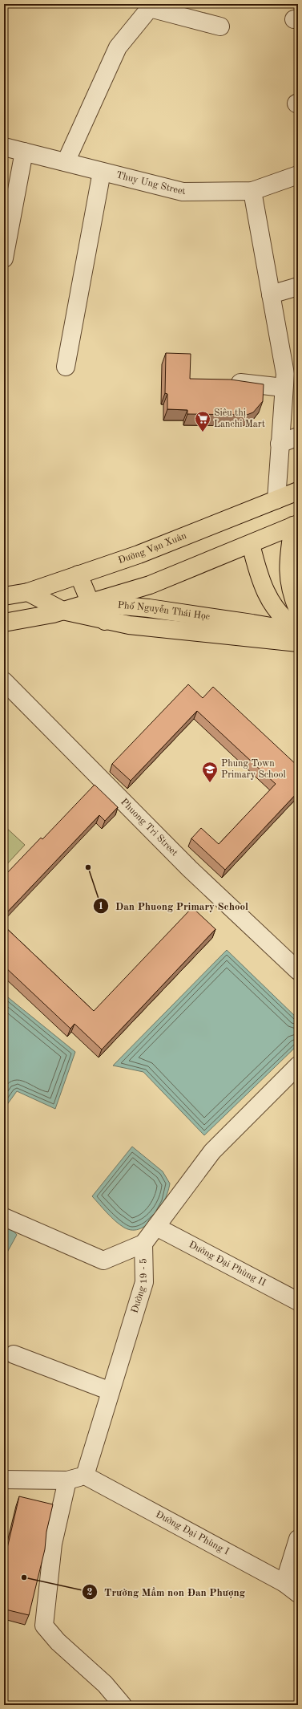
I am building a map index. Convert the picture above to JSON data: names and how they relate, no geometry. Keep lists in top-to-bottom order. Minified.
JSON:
{"streets":{"main road":["Đường Vạn Xuân","Phố Nguyễn Thái Học"],"street":["Thuy Ung Street","Phuong Tri Street","Đường Đại Phùng II","Đường 19 - 5","Đường Đại Phùng I"]},"crossings":[["Đường Vạn Xuân","Phố Nguyễn Thái Học"],["Đường 19 - 5","Đường Đại Phùng I"]],"places":{"supermarket":["Siêu thị Lanchi Mart"],"school or university":["Phung Town Primary School"],"other":["Dan Phuong Primary School","Trường Mầm non Đan Phượng"]}}
